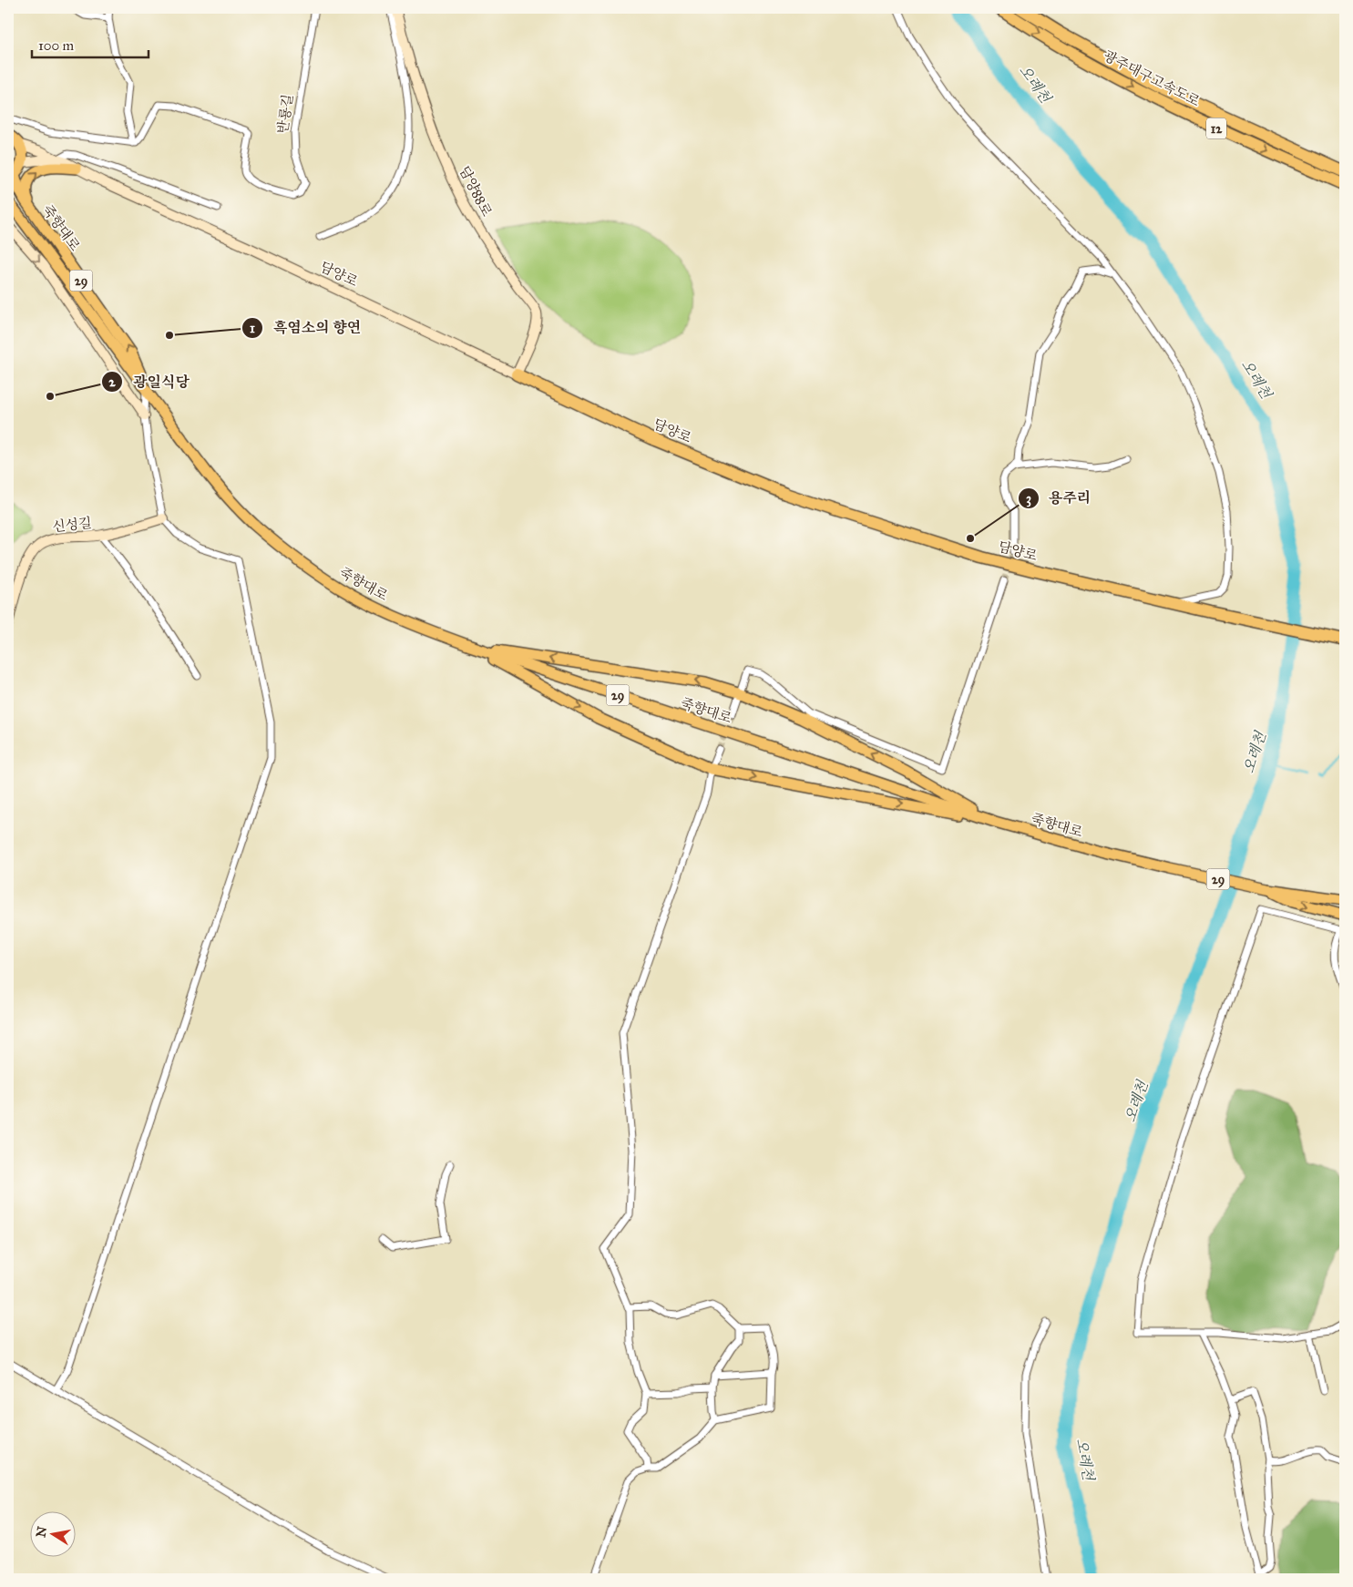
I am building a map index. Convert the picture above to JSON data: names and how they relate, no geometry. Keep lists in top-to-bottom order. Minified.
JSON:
{"streets":{"highway":["광주대구고속도로","12","담양로"],"main road":["담양88로","죽향대로","29","신성길"],"street":["반룡길"]},"crossings":[["담양88로","담양로"]],"water":["오례천"],"places":["흑염소의 향연","광일식당","용주리"],"scale_bar":"100 m","north":"left"}
